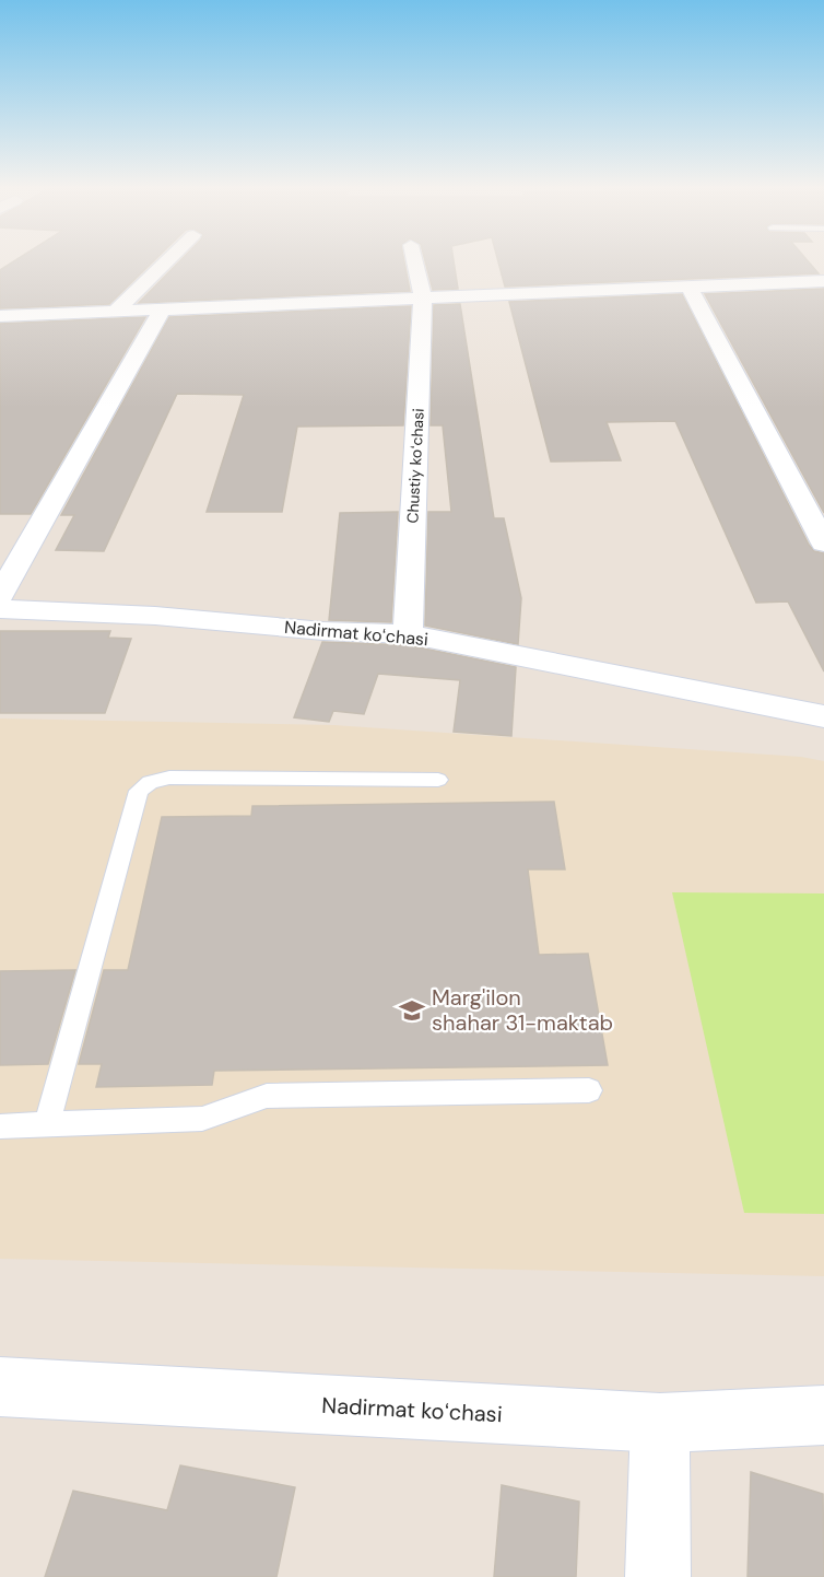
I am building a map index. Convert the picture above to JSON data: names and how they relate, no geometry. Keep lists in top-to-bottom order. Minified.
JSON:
{"streets":{"street":["Chustiy koʻchasi","Nadirmat koʻchasi"]},"crossings":[["Chustiy koʻchasi","Nadirmat koʻchasi"]],"places":{"school or university":["Marg'ilon shahar 31-maktab"]}}
